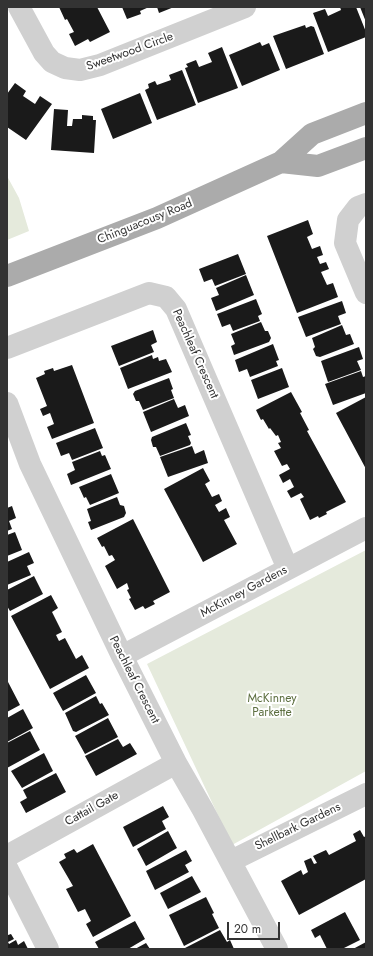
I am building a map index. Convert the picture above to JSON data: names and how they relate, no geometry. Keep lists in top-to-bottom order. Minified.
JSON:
{"streets":{"main road":["Chinguacousy Road"],"street":["Sweetwood Circle","Peachleaf Crescent","McKinney Gardens","Cattail Gate","Shellbark Gardens"]},"crossings":[["Peachleaf Crescent","McKinney Gardens"],["Peachleaf Crescent","Cattail Gate"],["Peachleaf Crescent","Shellbark Gardens"]],"parks":["McKinney Parkette"],"scale_bar":"20 m"}
